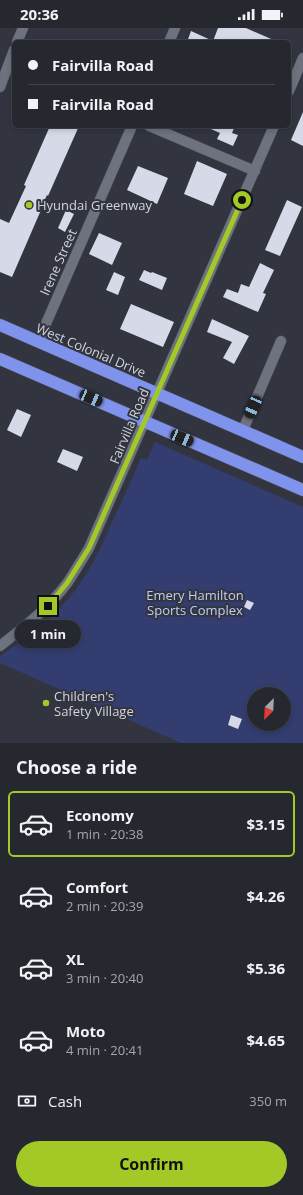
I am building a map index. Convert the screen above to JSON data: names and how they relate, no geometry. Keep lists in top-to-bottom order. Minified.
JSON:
{"streets":{"highway":["West Colonial Drive"],"street":["Irene Street","Fairvilla Road"]},"crossings":[["Irene Street","West Colonial Drive"],["West Colonial Drive","Fairvilla Road"]],"parks":["Emery Hamilton Sports Complex"],"places":["Hyundai Greenway","Children's Safety Village"],"north":"bottom left","page":{"status":"20:36","banner":["Fairvilla Road","Fairvilla Road"],"bubble":"1 min","heading":"Choose a ride","list":[{"name":"Economy","note":"1 min · 20:38","value":"$3.15"},{"name":"Comfort","note":"2 min · 20:39","value":"$4.26"},{"name":"XL","note":"3 min · 20:40","value":"$5.36"},{"name":"Moto","note":"4 min · 20:41","value":"$4.65"}],"pay":["Cash","350 m"],"buttons":"Confirm"}}
